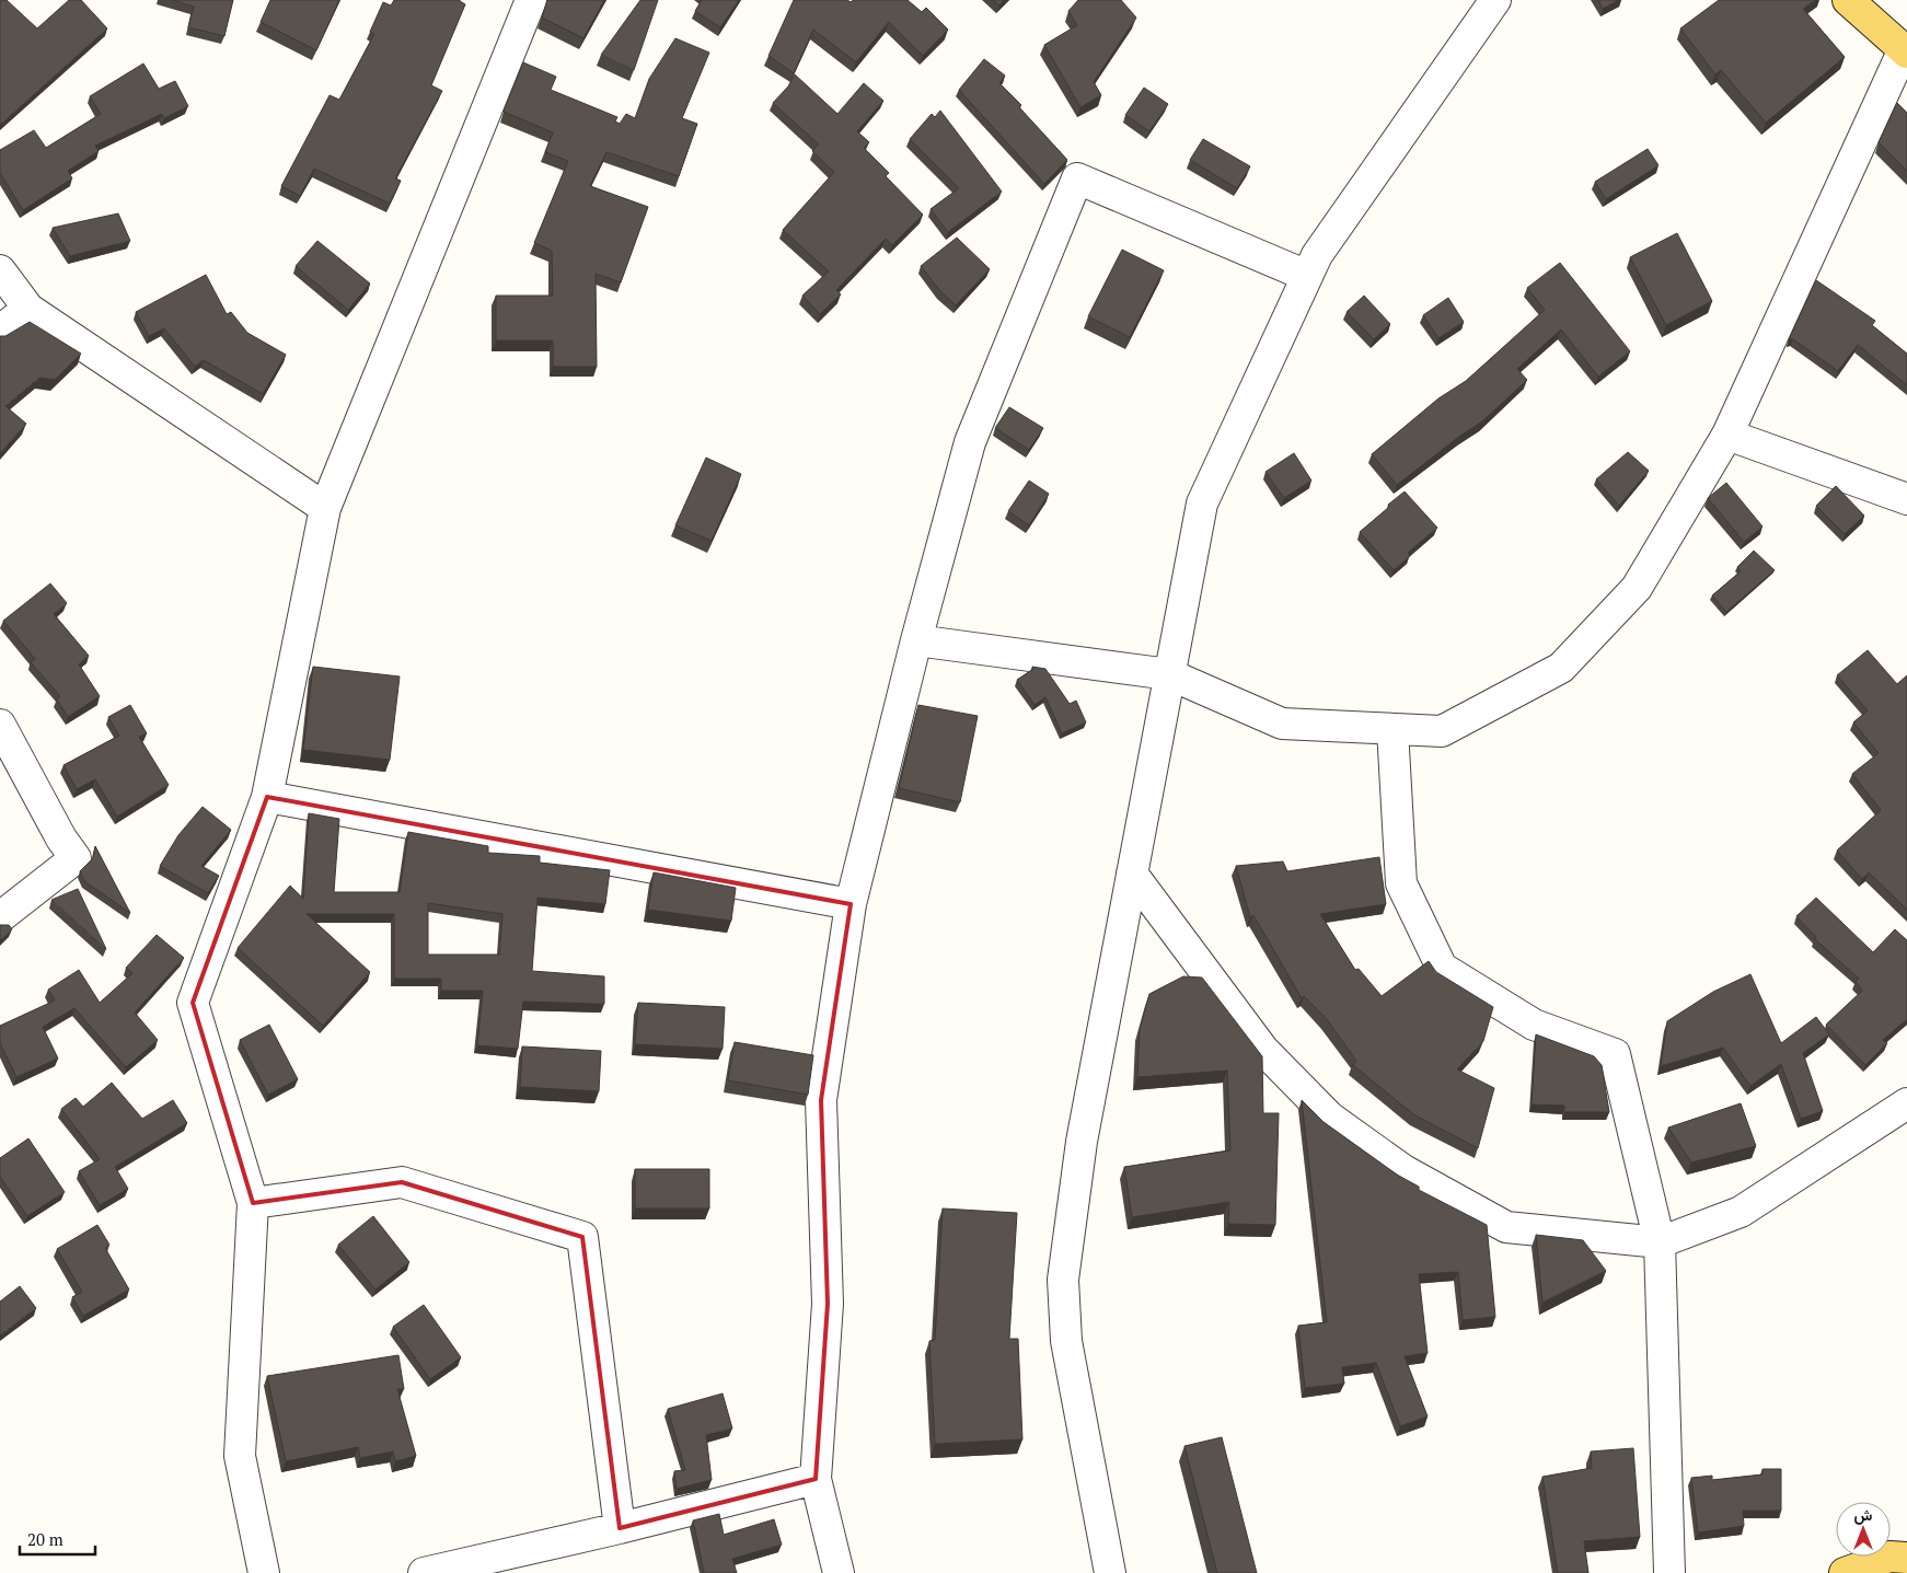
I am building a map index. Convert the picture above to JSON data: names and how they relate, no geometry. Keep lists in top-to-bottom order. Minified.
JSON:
{"scale_bar":"20 m","north":"top"}
